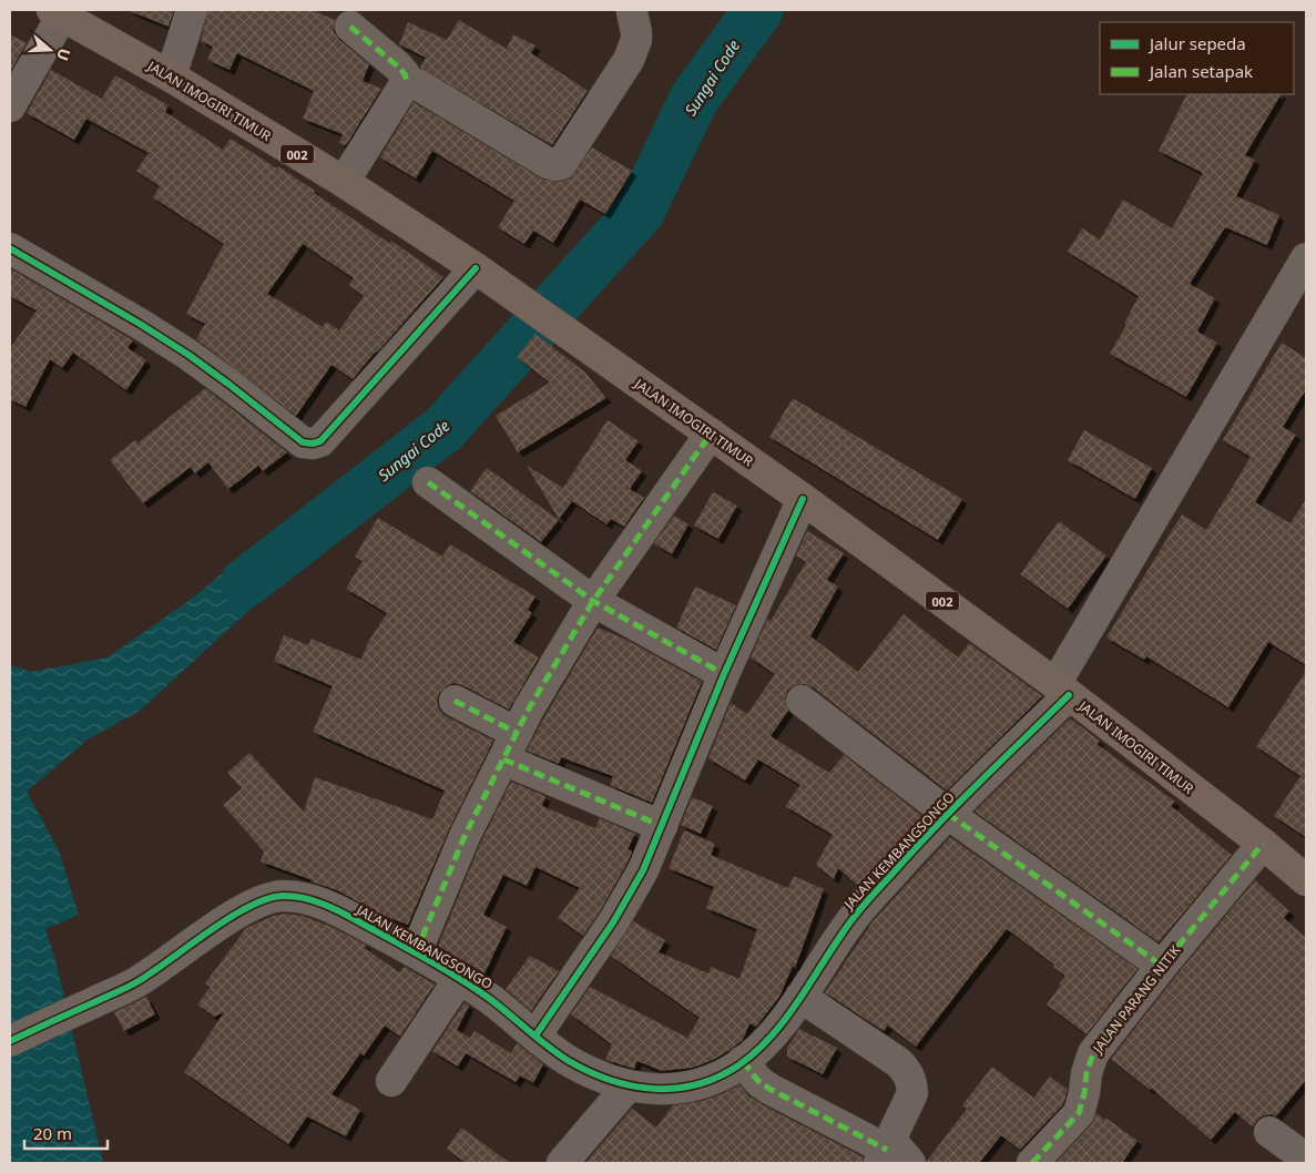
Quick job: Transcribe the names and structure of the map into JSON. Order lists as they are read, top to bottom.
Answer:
{
  "streets": {
    "main road": ["JALAN IMOGIRI TIMUR", "002"],
    "street": ["JALAN KEMBANGSONGO", "JALAN PARANG NITIK"]
  },
  "crossings": [
    ["JALAN IMOGIRI TIMUR", "JALAN KEMBANGSONGO"],
    ["JALAN IMOGIRI TIMUR", "JALAN PARANG NITIK"]
  ],
  "water": ["Sungai Code"],
  "legend": ["Jalur sepeda", "Jalan setapak"],
  "scale_bar": "20 m",
  "north": "right"
}
